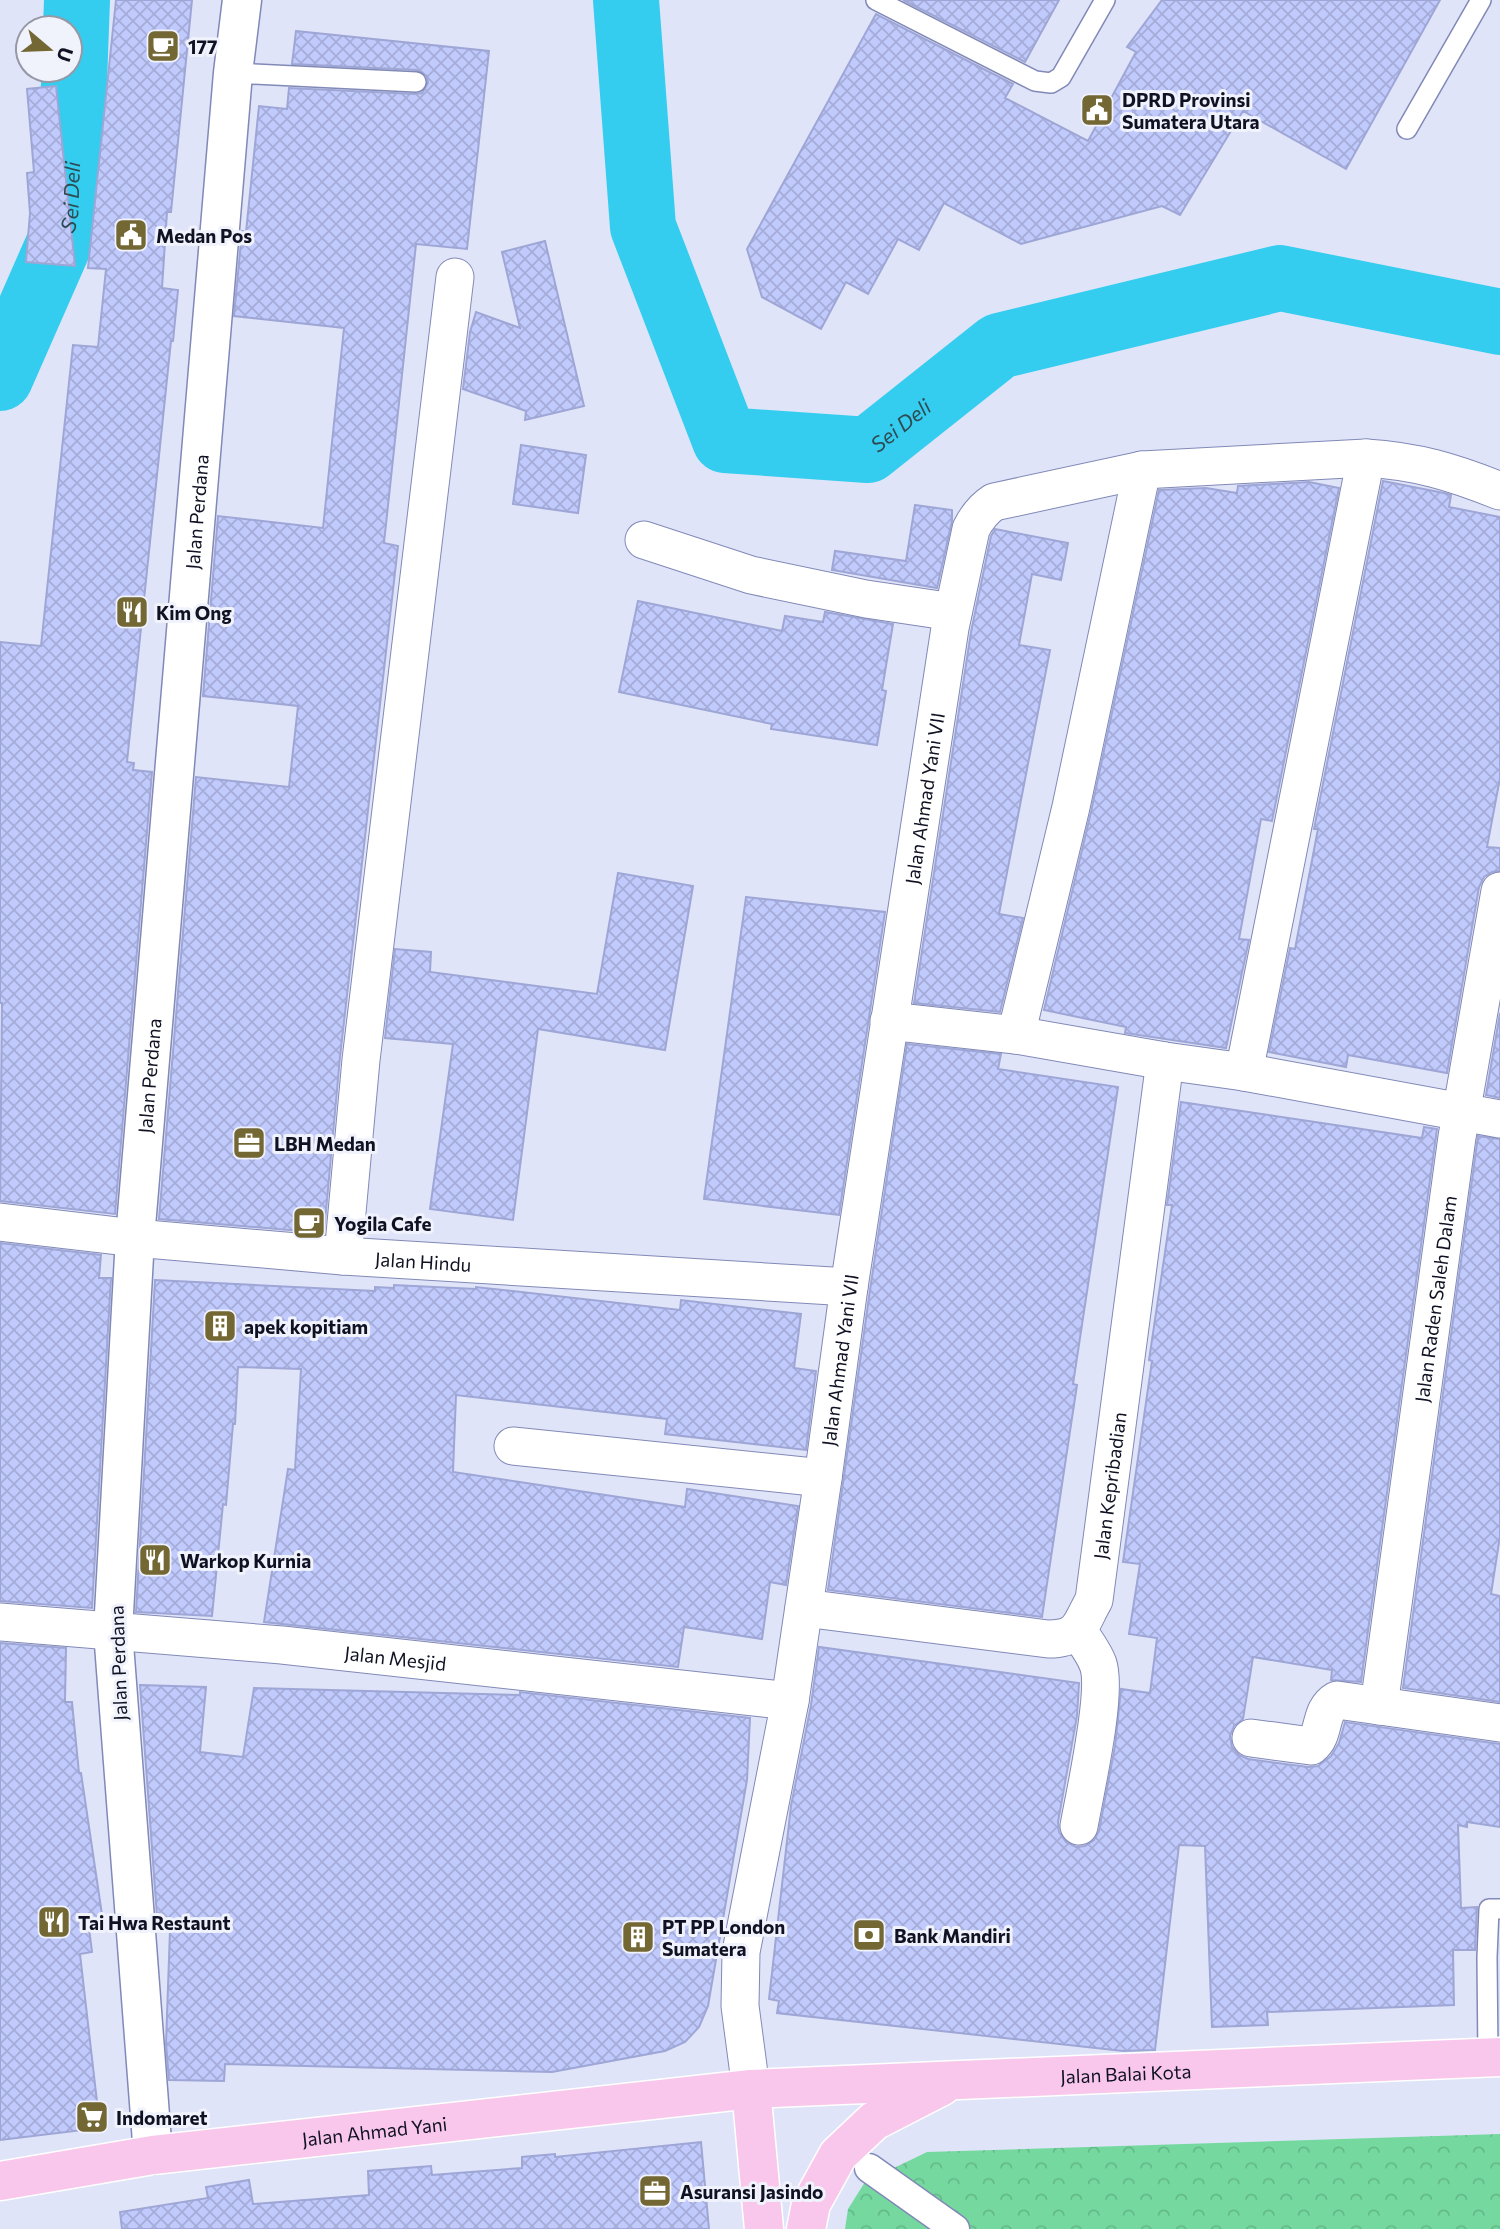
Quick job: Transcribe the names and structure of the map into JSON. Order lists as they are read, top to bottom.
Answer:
{
  "streets": {
    "main road": ["Jalan Perdana", "Jalan Balai Kota", "Jalan Ahmad Yani"],
    "street": [
      "Jalan Ahmad Yani VII",
      "Jalan Hindu",
      "Jalan Raden Saleh Dalam",
      "Jalan Kepribadian",
      "Jalan Mesjid"
    ]
  },
  "crossings": [
    ["Jalan Perdana", "Jalan Hindu"],
    ["Jalan Perdana", "Jalan Mesjid"],
    ["Jalan Perdana", "Jalan Ahmad Yani"],
    ["Jalan Ahmad Yani VII", "Jalan Hindu"],
    ["Jalan Ahmad Yani VII", "Jalan Mesjid"],
    ["Jalan Ahmad Yani VII", "Jalan Balai Kota"],
    ["Jalan Ahmad Yani VII", "Jalan Ahmad Yani"],
    ["Jalan Balai Kota", "Jalan Ahmad Yani"]
  ],
  "water": ["Sei Deli"],
  "places": {
    "cafe": ["177", "Yogila Cafe"],
    "public building": ["DPRD Provinsi Sumatera Utara", "Medan Pos"],
    "restaurant": ["Kim Ong", "Warkop Kurnia", "Tai Hwa Restaunt"],
    "office": ["LBH Medan", "Asuransi Jasindo"],
    "building": ["apek kopitiam", "PT PP London Sumatera"],
    "bank": ["Bank Mandiri"],
    "supermarket": ["Indomaret"]
  },
  "north": "right"
}
